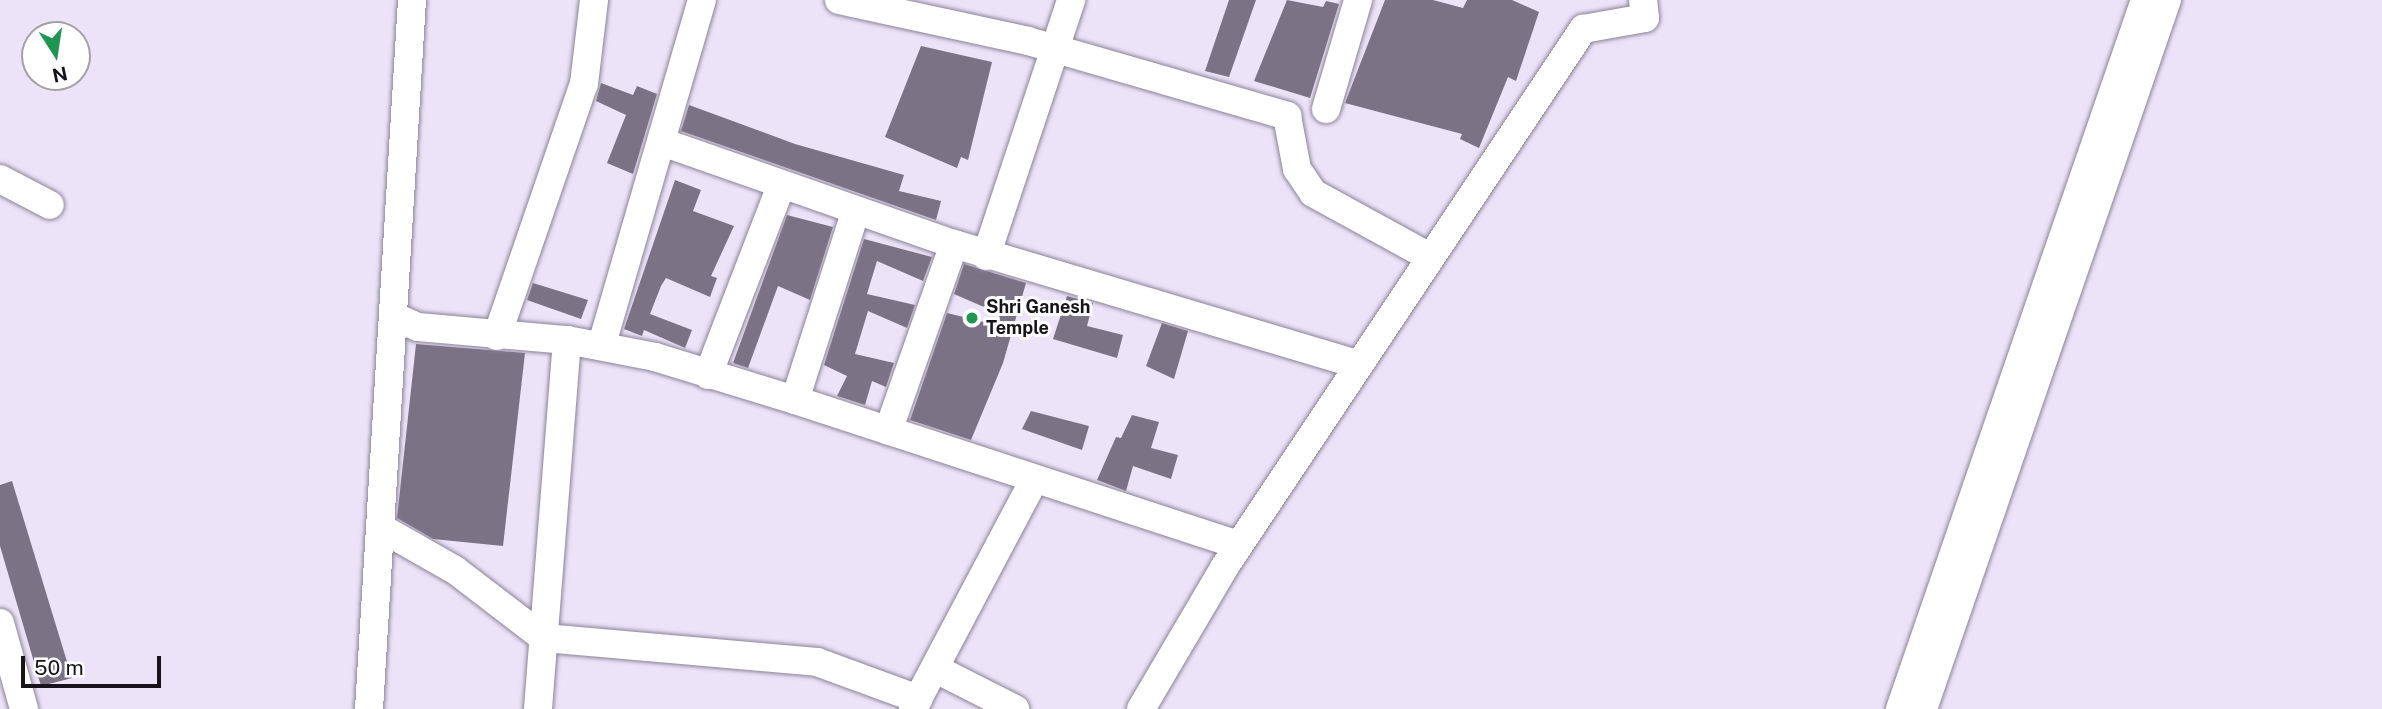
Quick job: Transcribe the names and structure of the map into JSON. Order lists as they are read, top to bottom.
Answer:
{
  "places": ["Shri Ganesh Temple"],
  "scale_bar": "50 m",
  "north": "bottom"
}
